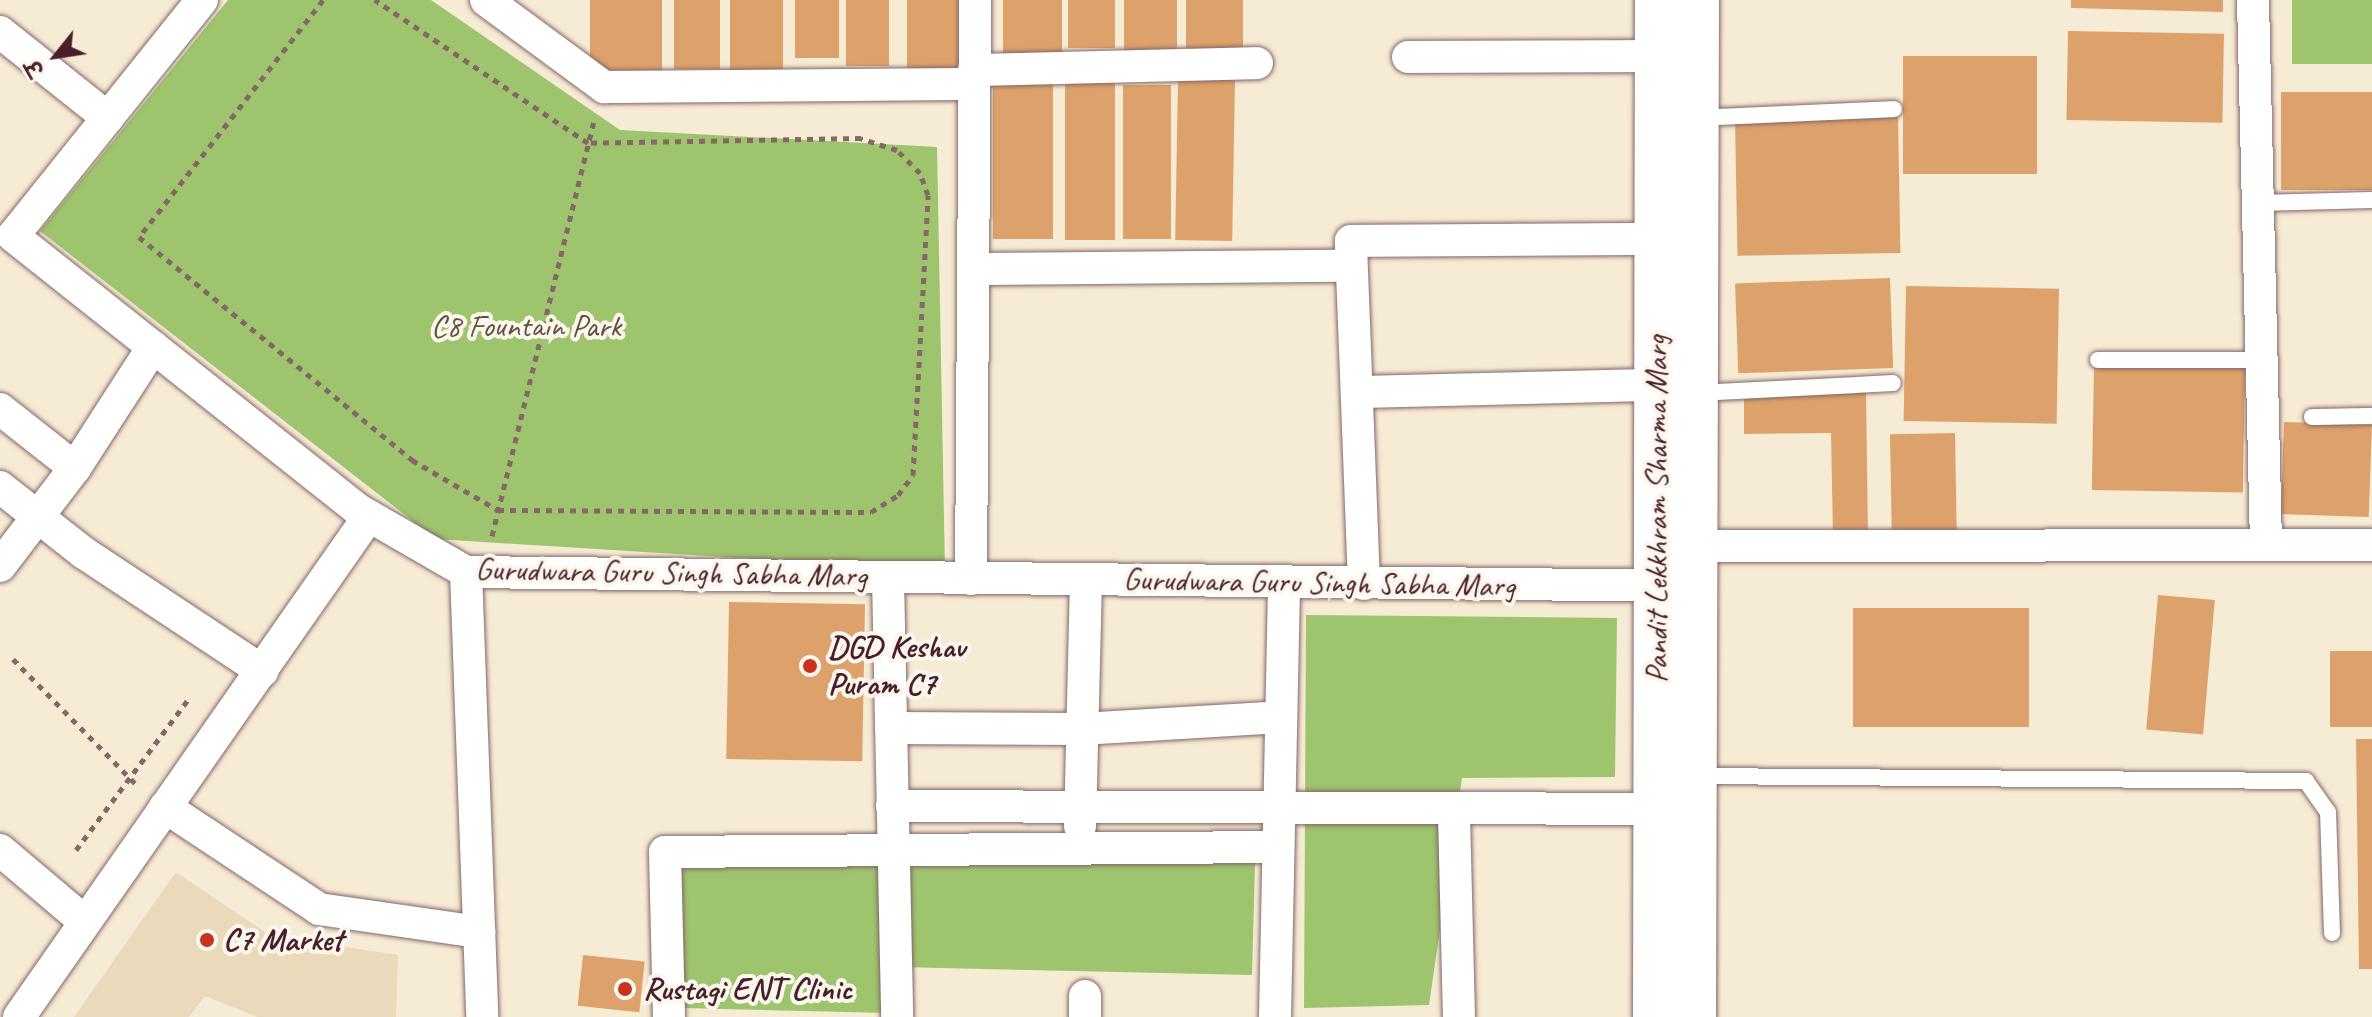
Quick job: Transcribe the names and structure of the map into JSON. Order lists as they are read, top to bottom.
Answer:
{
  "streets": {
    "main road": ["Pandit Lekkhram Sharma Marg"],
    "street": ["Gurudwara Guru Singh Sabha Marg"]
  },
  "crossings": [
    ["Pandit Lekkhram Sharma Marg", "Gurudwara Guru Singh Sabha Marg"]
  ],
  "parks": ["C8 Fountain Park"],
  "places": ["DGD Keshav Puram C7", "C7 Market", "Rustagi ENT Clinic"],
  "north": "bottom left"
}
